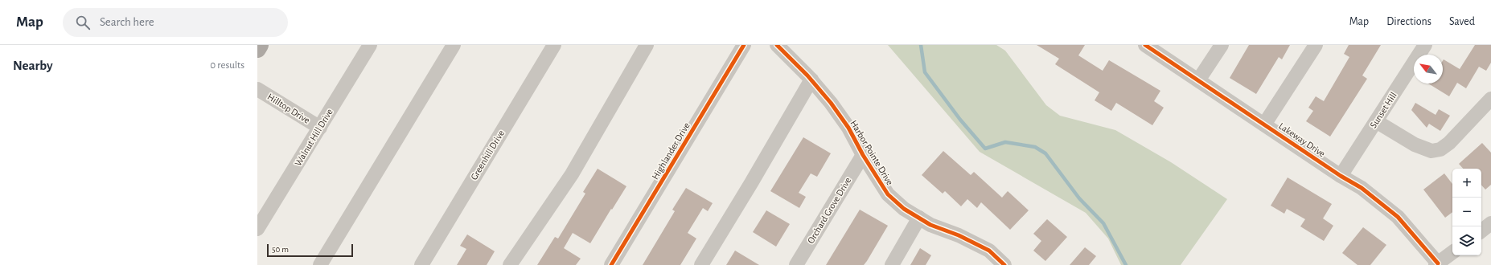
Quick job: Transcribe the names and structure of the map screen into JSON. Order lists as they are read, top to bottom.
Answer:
{
  "streets": {
    "street": [
      "Hilltop Drive",
      "Sunset Hill",
      "Walnut Hill Drive",
      "Lakeway Drive",
      "Highlander Drive",
      "Harbor Pointe Drive",
      "Greenhill Drive",
      "Orchard Grove Drive"
    ]
  },
  "crossings": [
    ["Hilltop Drive", "Walnut Hill Drive"],
    ["Sunset Hill", "Lakeway Drive"],
    ["Harbor Pointe Drive", "Orchard Grove Drive"]
  ],
  "scale_bar": "50 m",
  "north": "top left",
  "page": {
    "header": "Map",
    "search": "Search here",
    "nav": ["Map", "Directions", "Saved"],
    "heading": ["Nearby", "0 results"],
    "map_buttons": ["+", "−"],
    "scale": "50 m"
  }
}
